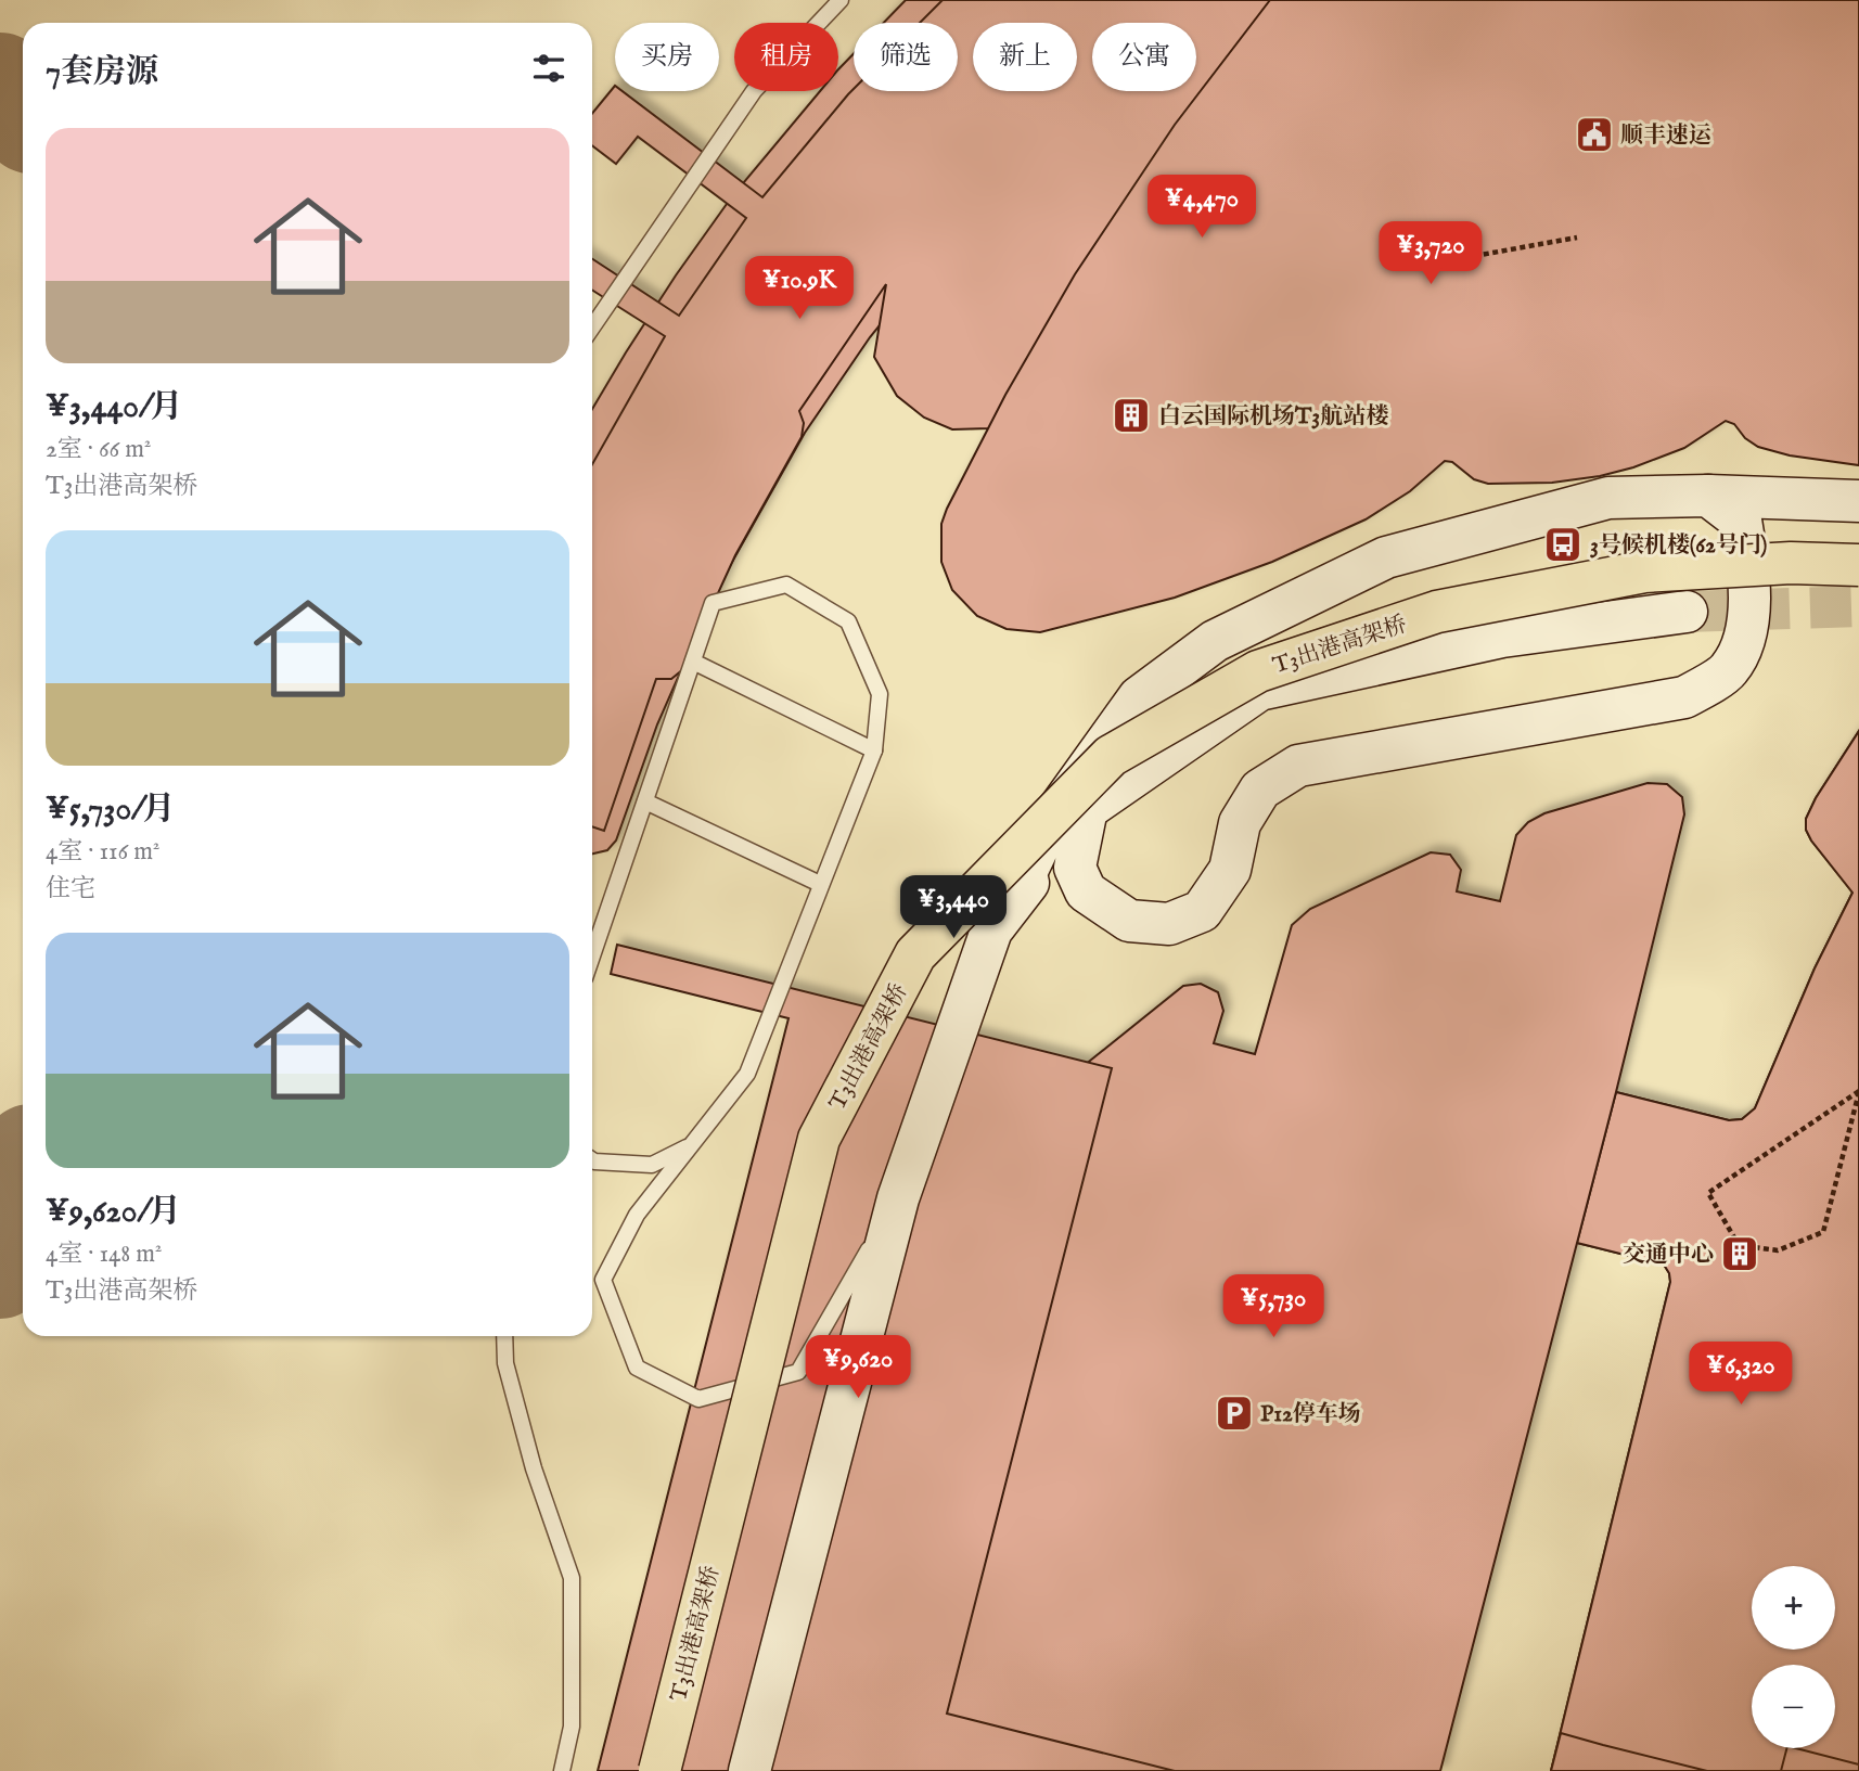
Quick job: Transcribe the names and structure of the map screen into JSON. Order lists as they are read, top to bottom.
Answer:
{
  "streets": {
    "main road": ["T3出港高架桥"]
  },
  "places": {
    "public building": ["顺丰速运"],
    "building": ["白云国际机场T3航站楼", "交通中心"],
    "bus stop": ["3号候机楼(62号门)"],
    "parking": ["P12停车场"]
  },
  "page": {
    "chip": [
      "买房",
      "租房",
      "筛选",
      "新上",
      "公寓"
    ],
    "heading": "7套房源",
    "list": [
      {
        "name": "¥3,440/月",
        "note": "2室 · 66 m² · T3出港高架桥"
      },
      {
        "name": "¥5,730/月",
        "note": "4室 · 116 m² · 住宅"
      },
      {
        "name": "¥9,620/月",
        "note": "4室 · 148 m² · T3出港高架桥"
      }
    ],
    "price": [
      "¥4,470",
      "¥3,720",
      "¥10.9K",
      "¥3,440",
      "¥5,730",
      "¥9,620",
      "¥6,320"
    ],
    "map_buttons": ["+", "−"]
  }
}
